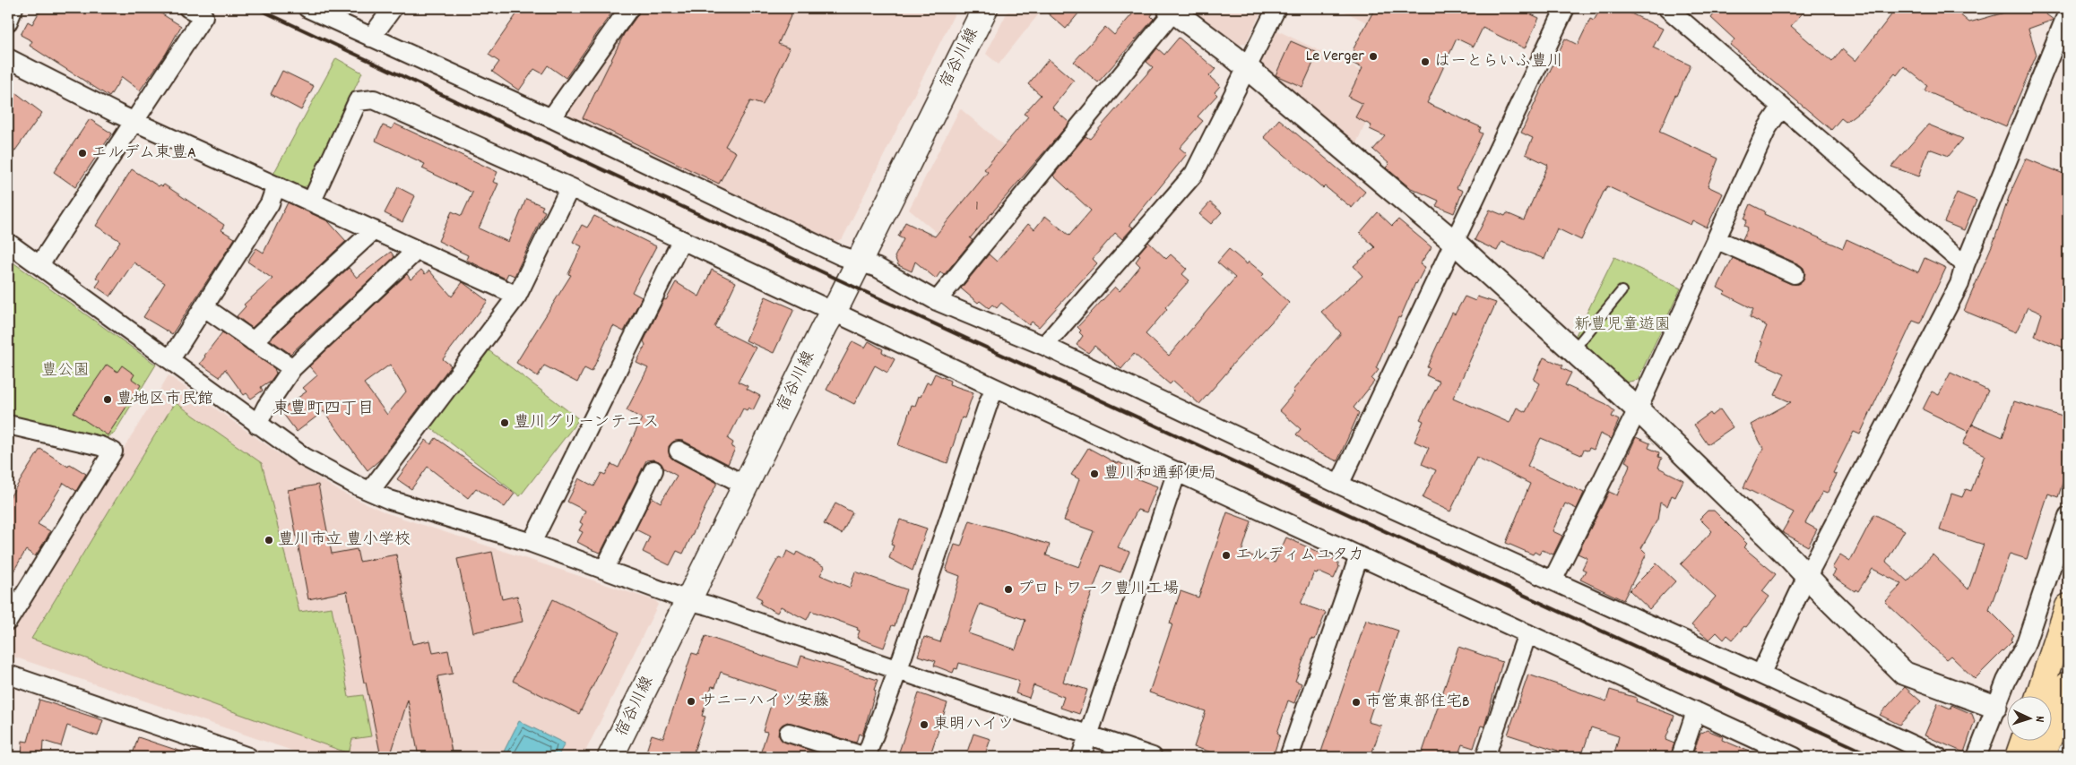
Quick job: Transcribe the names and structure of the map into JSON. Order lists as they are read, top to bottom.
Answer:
{
  "streets": {
    "main road": ["宿谷川線"]
  },
  "districts": ["東豊町四丁目"],
  "parks": ["新豊児童遊園", "豊公園"],
  "places": [
    "Le Verger",
    "はーとらいふ豊川",
    "エルデム東豊A",
    "豊地区市民館",
    "豊川グリーンテニス",
    "豊川和通郵便局",
    "豊川市立 豊小学校",
    "エルディムユタカ",
    "プロトワーク豊川工場",
    "サニーハイツ安藤",
    "市営東部住宅B",
    "東明ハイツ"
  ],
  "house_numbers": ["1"],
  "north": "right"
}
